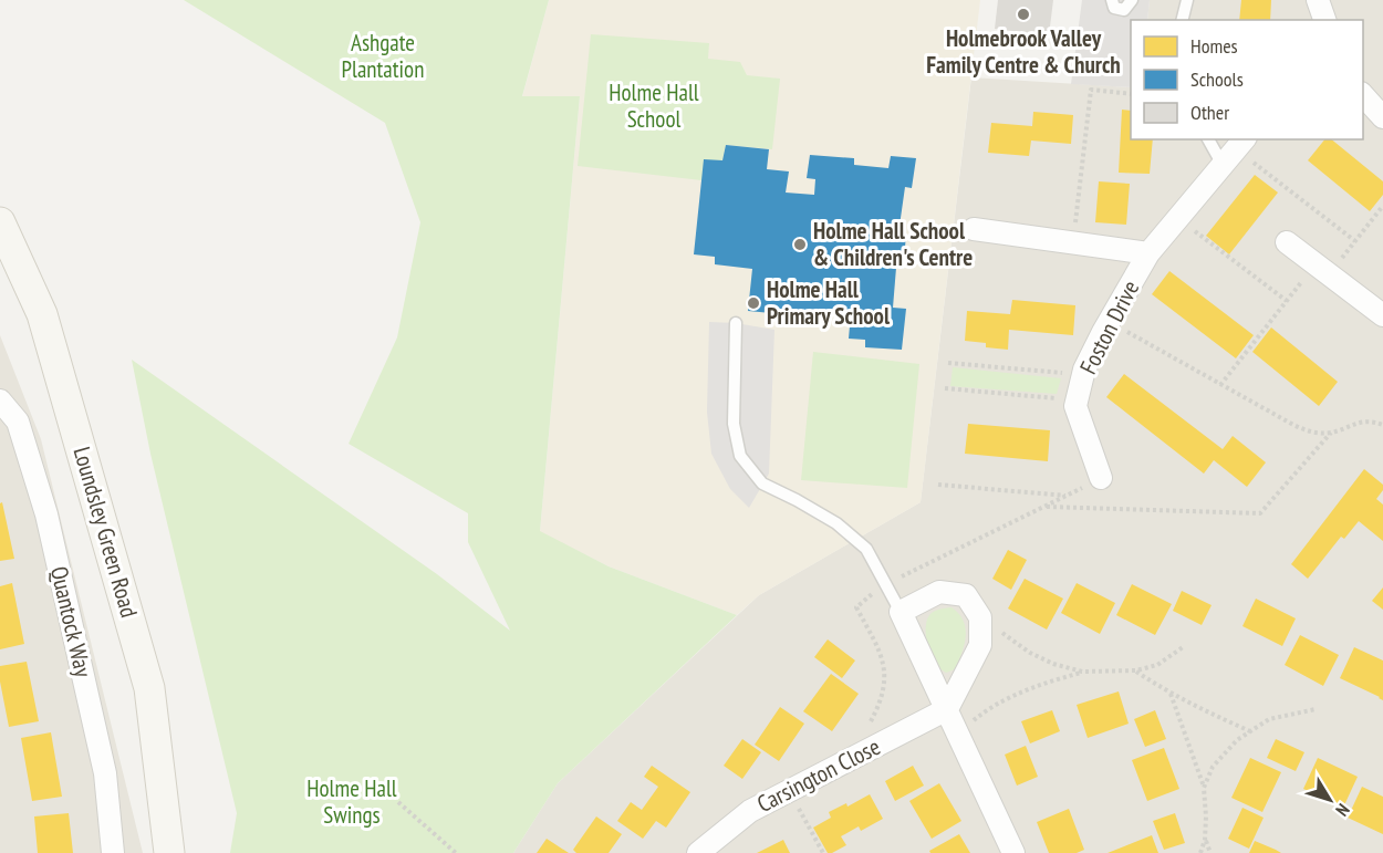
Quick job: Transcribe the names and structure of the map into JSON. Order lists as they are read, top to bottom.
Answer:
{
  "streets": {
    "main road": ["Loundsley Green Road"],
    "street": ["Foston Drive", "Quantock Way", "Carsington Close"]
  },
  "parks": ["Ashgate Plantation", "Holme Hall School", "Holme Hall Swings"],
  "places": ["Holmebrook Valley Family Centre & Church", "Holme Hall School & Children's Centre", "Holme Hall Primary School"],
  "legend": ["Homes", "Schools", "Other"],
  "north": "bottom right"
}
